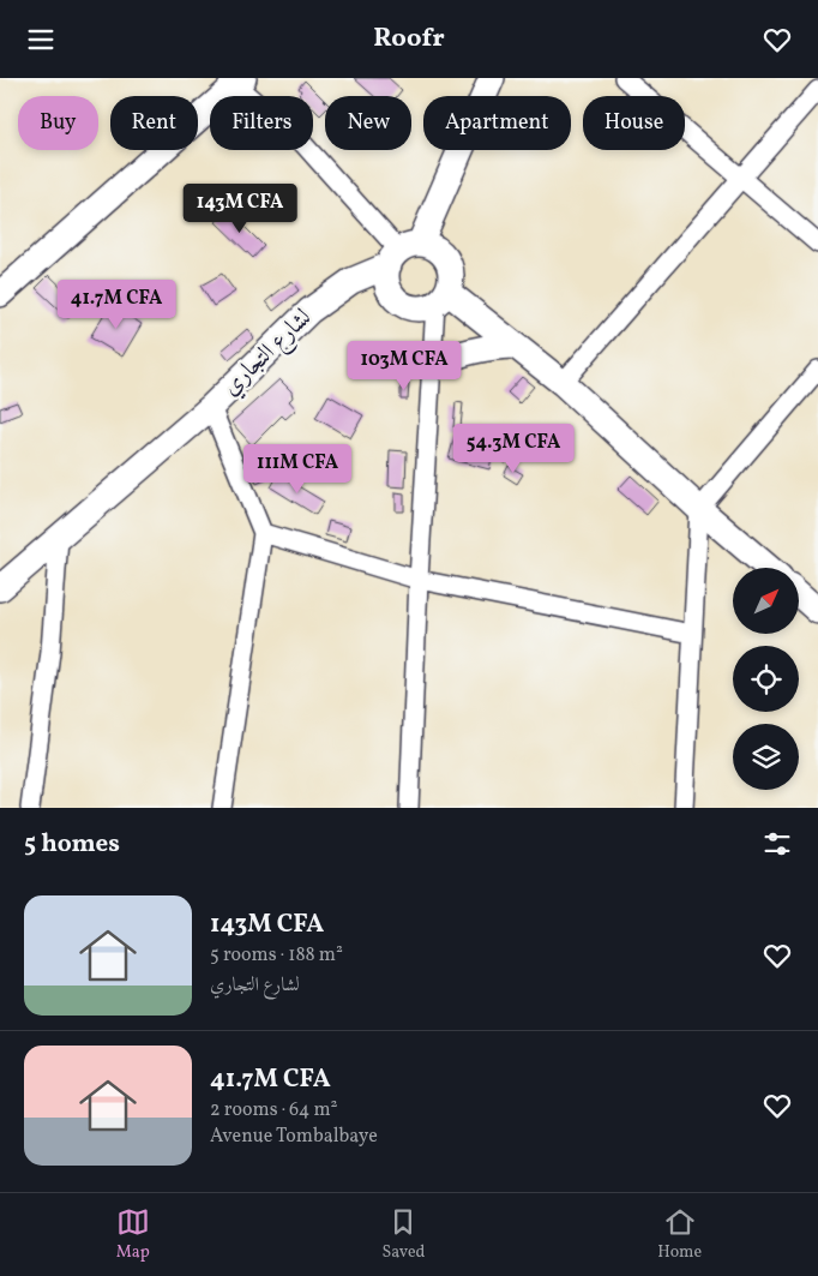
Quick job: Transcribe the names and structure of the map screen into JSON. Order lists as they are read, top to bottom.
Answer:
{
  "streets": {
    "street": ["لشارع التجاري"]
  },
  "north": "top right",
  "page": {
    "header": "Roofr",
    "chip": [
      "Buy",
      "Rent",
      "Filters",
      "New",
      "Apartment",
      "House"
    ],
    "price": [
      "143M CFA",
      "41.7M CFA",
      "103M CFA",
      "54.3M CFA",
      "111M CFA"
    ],
    "heading": "5 homes",
    "list": [
      {
        "name": "143M CFA",
        "note": "5 rooms · 188 m² · لشارع التجاري"
      },
      {
        "name": "41.7M CFA",
        "note": "2 rooms · 64 m² · Avenue Tombalbaye"
      }
    ],
    "tabs": ["Map", "Saved", "Home"]
  }
}
